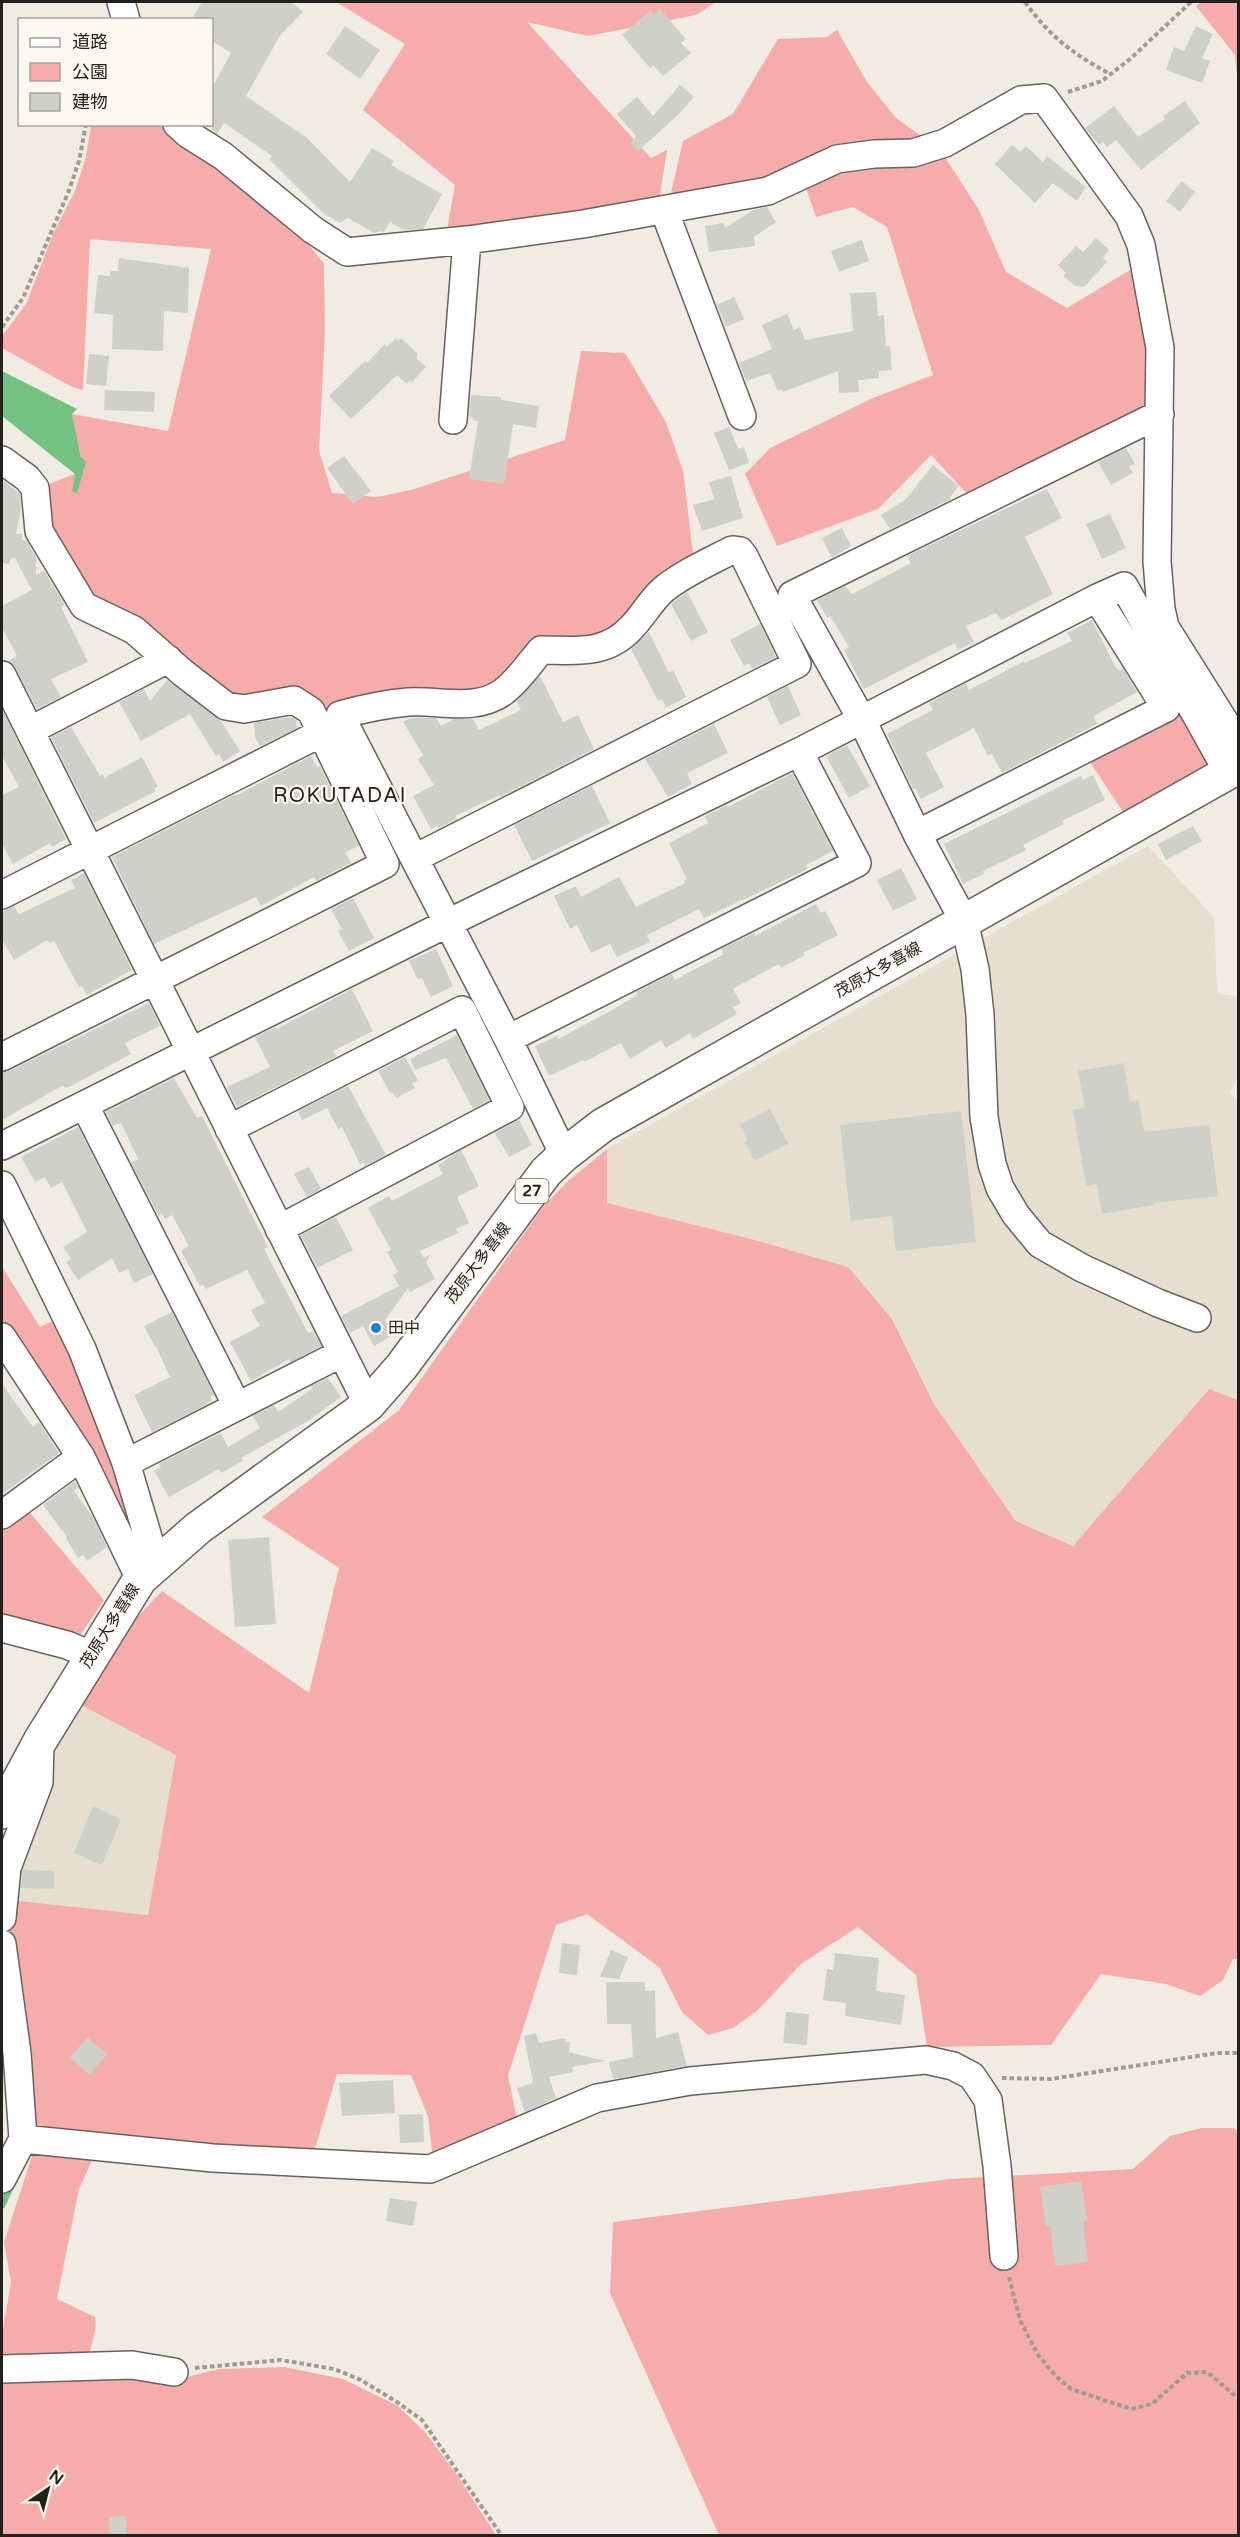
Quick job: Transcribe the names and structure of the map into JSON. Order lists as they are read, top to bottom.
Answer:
{
  "streets": {
    "main road": ["茂原大多喜線", "27"]
  },
  "districts": ["ROKUTADAI"],
  "places": ["田中"],
  "legend": ["道路", "公園", "建物"],
  "north": "top right"
}
